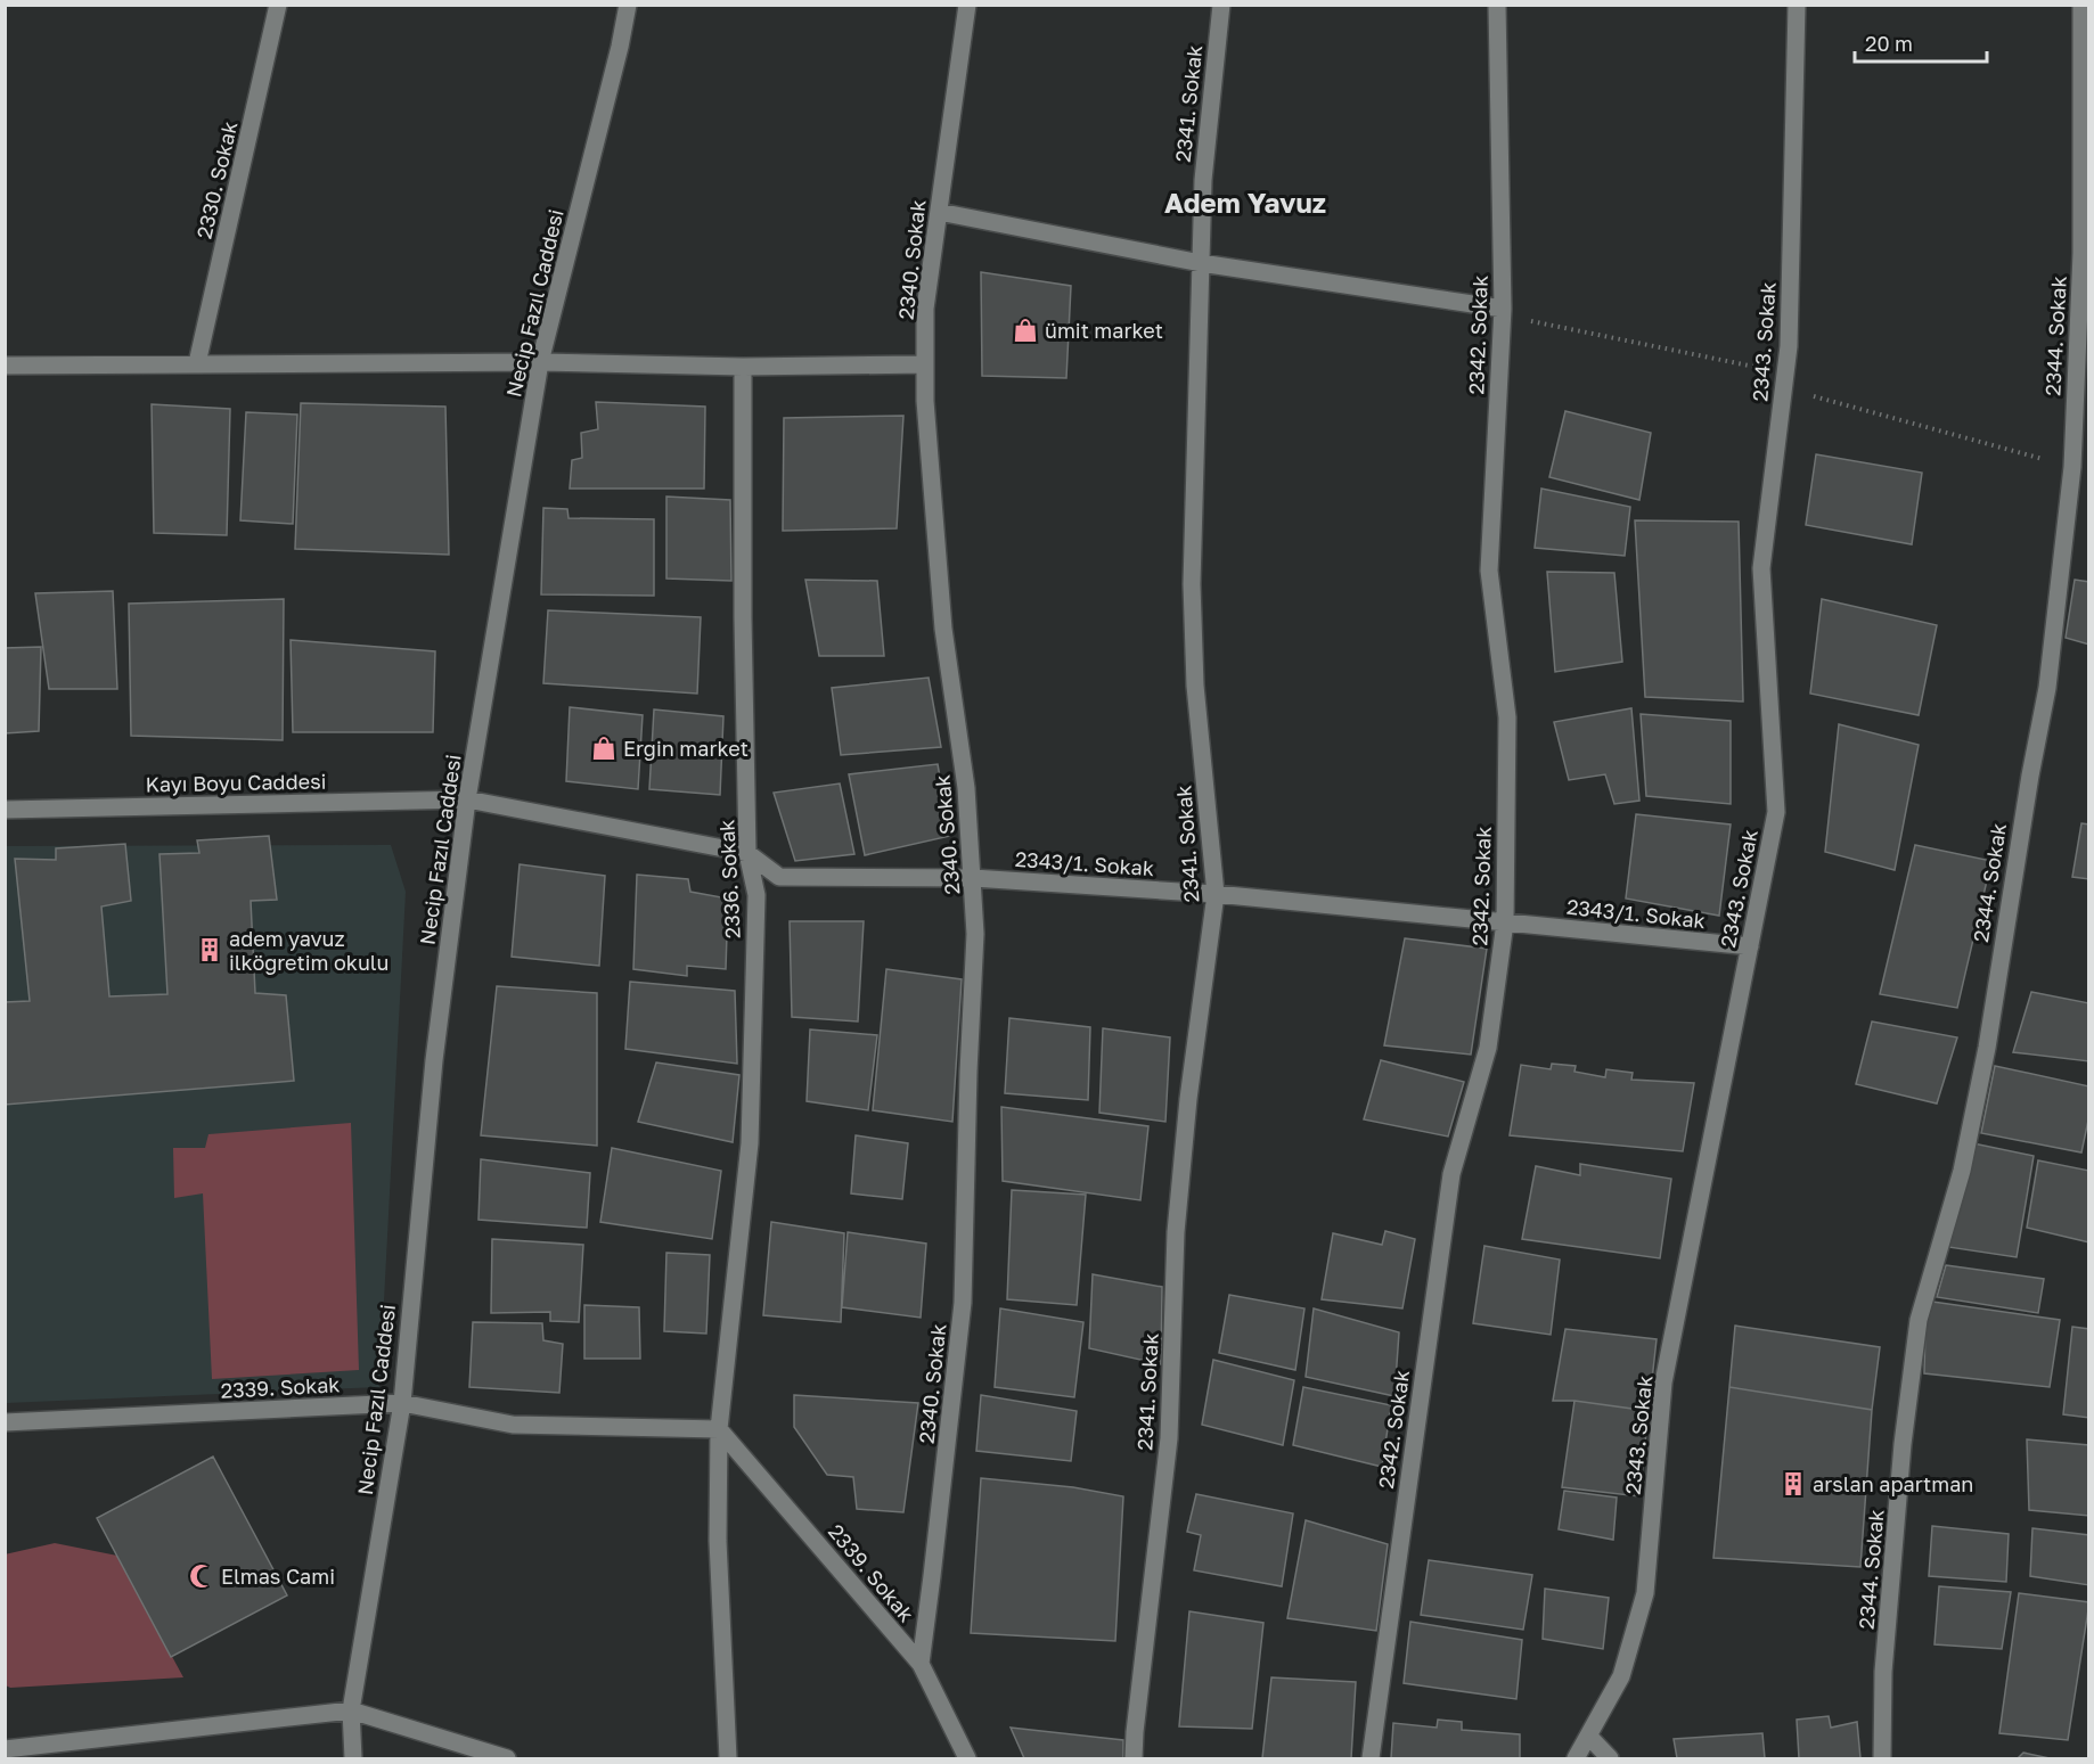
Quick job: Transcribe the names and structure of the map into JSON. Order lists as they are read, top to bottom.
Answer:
{
  "streets": {
    "street": [
      "2341. Sokak",
      "2330. Sokak",
      "2340. Sokak",
      "Necip Fazıl Caddesi",
      "2342. Sokak",
      "2344. Sokak",
      "2343. Sokak",
      "Kayı Boyu Caddesi",
      "2343/1. Sokak",
      "2336. Sokak",
      "2339. Sokak"
    ]
  },
  "crossings": [
    ["2341. Sokak", "2343/1. Sokak"],
    ["2340. Sokak", "2343/1. Sokak"],
    ["2340. Sokak", "2339. Sokak"],
    ["Necip Fazıl Caddesi", "Kayı Boyu Caddesi"],
    ["Necip Fazıl Caddesi", "2343/1. Sokak"],
    ["Necip Fazıl Caddesi", "2339. Sokak"],
    ["2342. Sokak", "2343/1. Sokak"],
    ["2343. Sokak", "2343/1. Sokak"],
    ["Kayı Boyu Caddesi", "2343/1. Sokak"],
    ["2343/1. Sokak", "2336. Sokak"],
    ["2336. Sokak", "2339. Sokak"]
  ],
  "districts": ["Adem Yavuz"],
  "places": {
    "shop": ["ümit market", "Ergin market"],
    "building": ["adem yavuz ilköğretim okulu", "arslan apartman"],
    "mosque": ["Elmas Cami"]
  },
  "scale_bar": "20 m"
}
